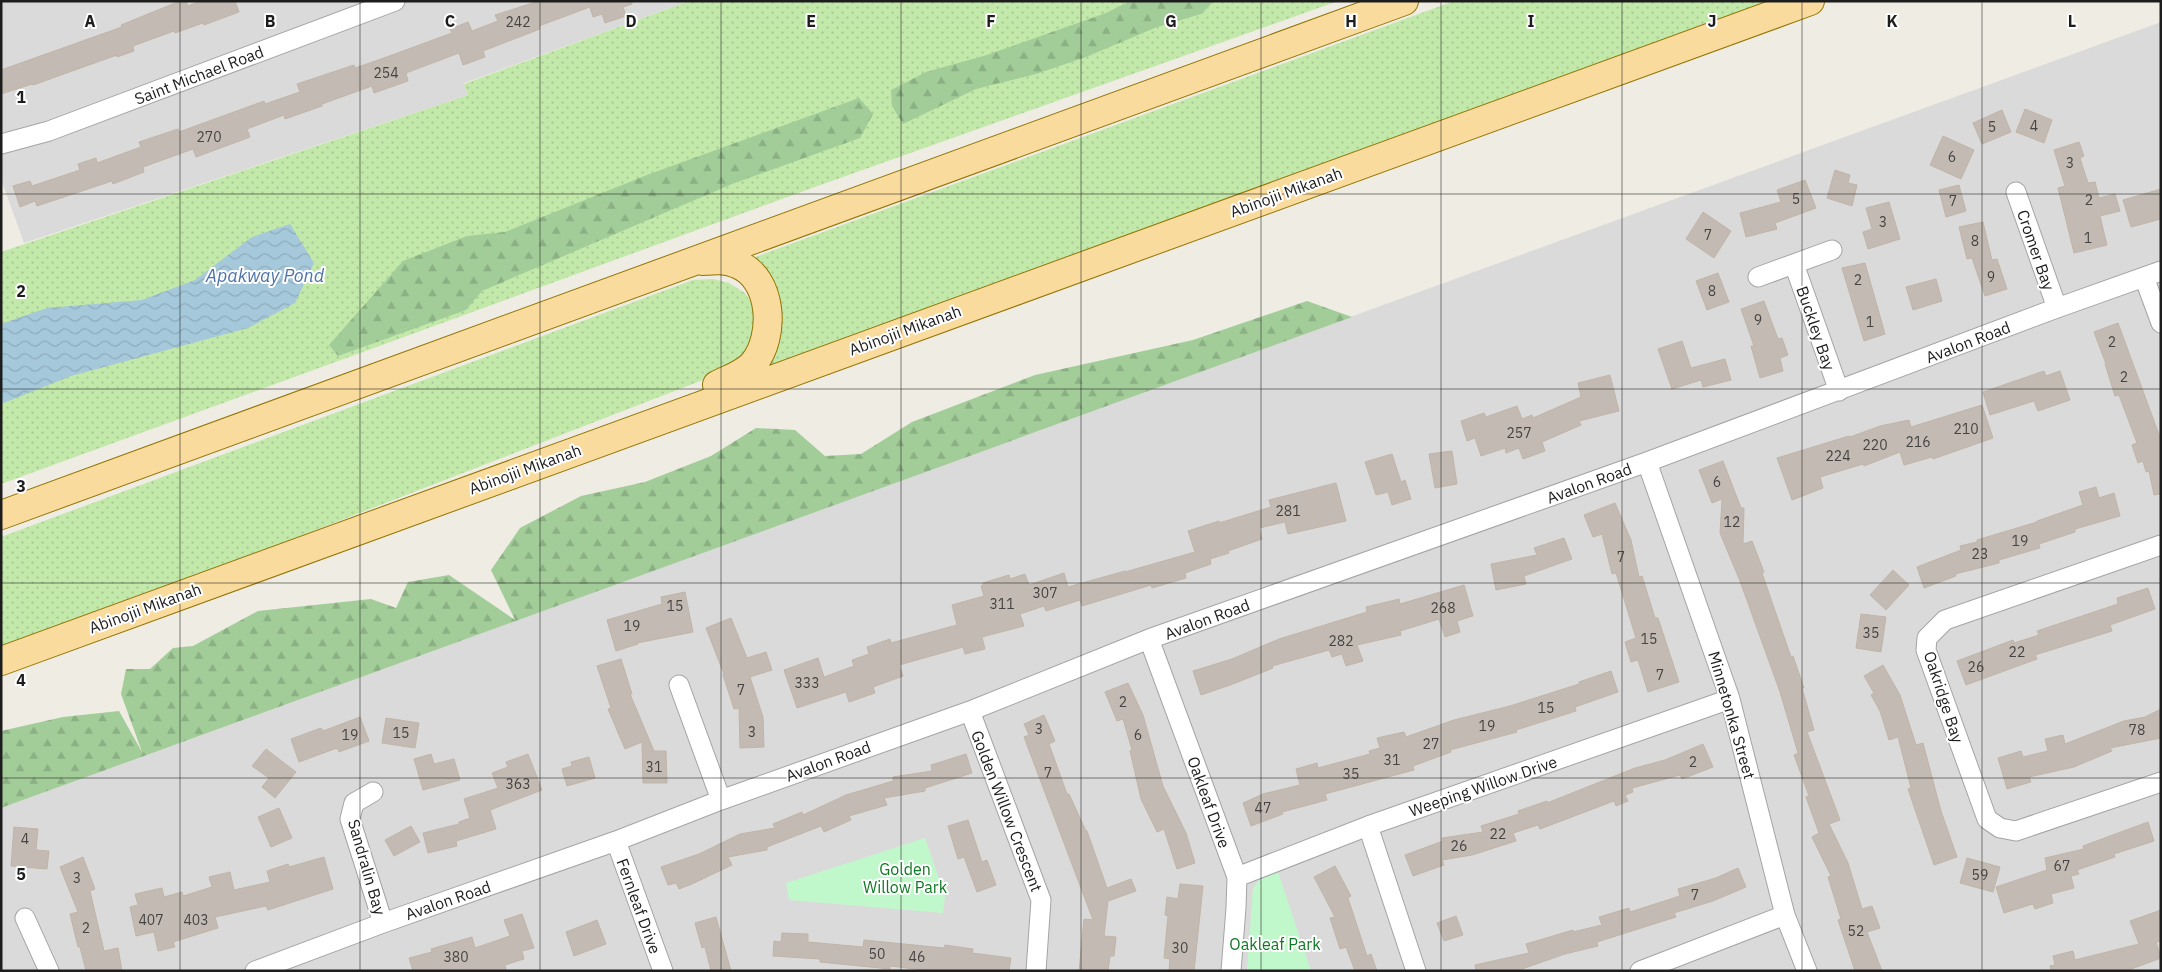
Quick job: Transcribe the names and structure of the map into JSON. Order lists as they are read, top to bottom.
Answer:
{
  "streets": {
    "main road": ["Abinojii Mikanah"],
    "street": [
      "Saint Michael Road",
      "Cromer Bay",
      "Buckley Bay",
      "Avalon Road",
      "Oakridge Bay",
      "Minnetonka Street",
      "Weeping Willow Drive",
      "Oakleaf Drive",
      "Golden Willow Crescent",
      "Sandralin Bay",
      "Fernleaf Drive"
    ]
  },
  "crossings": [
    ["Cromer Bay", "Avalon Road"],
    ["Buckley Bay", "Avalon Road"],
    ["Avalon Road", "Minnetonka Street"],
    ["Avalon Road", "Oakleaf Drive"],
    ["Avalon Road", "Golden Willow Crescent"],
    ["Avalon Road", "Sandralin Bay"],
    ["Avalon Road", "Fernleaf Drive"],
    ["Minnetonka Street", "Weeping Willow Drive"],
    ["Weeping Willow Drive", "Oakleaf Drive"]
  ],
  "water": ["Apakway Pond"],
  "parks": ["Golden Willow Park", "Oakleaf Park"],
  "house_numbers": [
    "242",
    "254",
    "4",
    "5",
    "270",
    "6",
    "3",
    "5",
    "2",
    "7",
    "3",
    "7",
    "1",
    "8",
    "9",
    "2",
    "8",
    "9",
    "1",
    "2",
    "2",
    "210",
    "257",
    "216",
    "220",
    "224",
    "6",
    "281",
    "12",
    "19",
    "23",
    "7",
    "307",
    "311",
    "15",
    "268",
    "19",
    "35",
    "15",
    "282",
    "22",
    "26",
    "7",
    "333",
    "7",
    "2",
    "15",
    "19",
    "3",
    "78",
    "3",
    "15",
    "19",
    "6",
    "27",
    "31",
    "2",
    "31",
    "7",
    "35",
    "363",
    "47",
    "22",
    "4",
    "26",
    "67",
    "59",
    "3",
    "7",
    "407",
    "403",
    "2",
    "52",
    "30",
    "50",
    "380",
    "46"
  ],
  "grid": {
    "columns": [
      "A",
      "B",
      "C",
      "D",
      "E",
      "F",
      "G",
      "H",
      "I",
      "J",
      "K",
      "L"
    ],
    "rows": [
      "1",
      "2",
      "3",
      "4",
      "5"
    ]
  }
}
